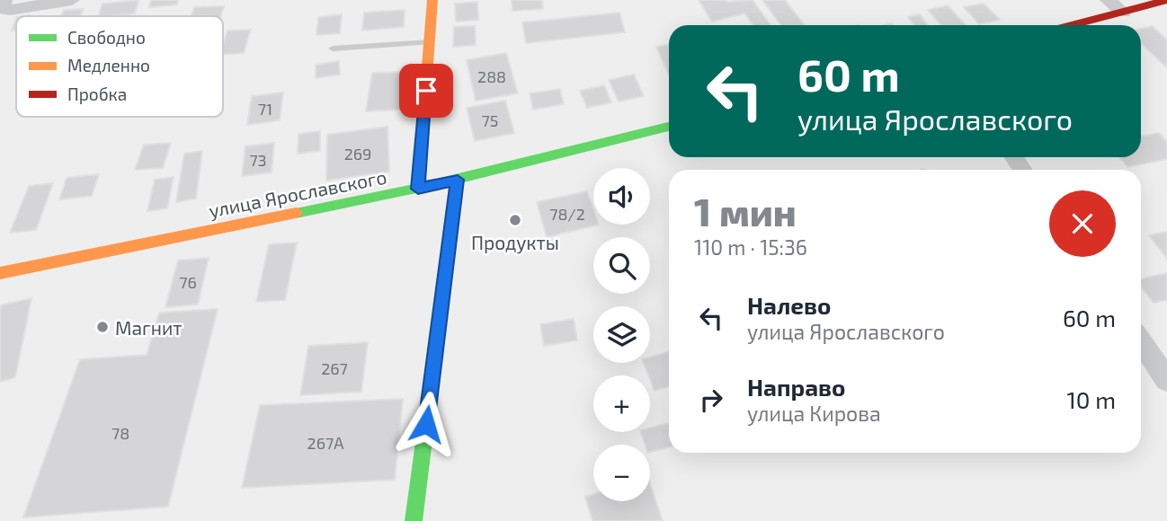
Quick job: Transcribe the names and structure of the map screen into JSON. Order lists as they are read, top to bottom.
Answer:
{
  "streets": {
    "street": ["улица Ярославского"]
  },
  "places": ["Продукты", "Магнит"],
  "house_numbers": [
    "288",
    "71",
    "75",
    "269",
    "73",
    "78/2",
    "76",
    "267",
    "78",
    "267А"
  ],
  "legend": ["Свободно", "Медленно", "Пробка"],
  "page": {
    "turn": ["60 m", "улица Ярославского"],
    "map_buttons": ["+", "−"],
    "heading": ["1 мин", "110 m · 15:36"],
    "list": [
      {
        "name": "Налево",
        "note": "улица Ярославского",
        "value": "60 m"
      },
      {
        "name": "Направо",
        "note": "улица Кирова",
        "value": "10 m"
      }
    ]
  }
}
